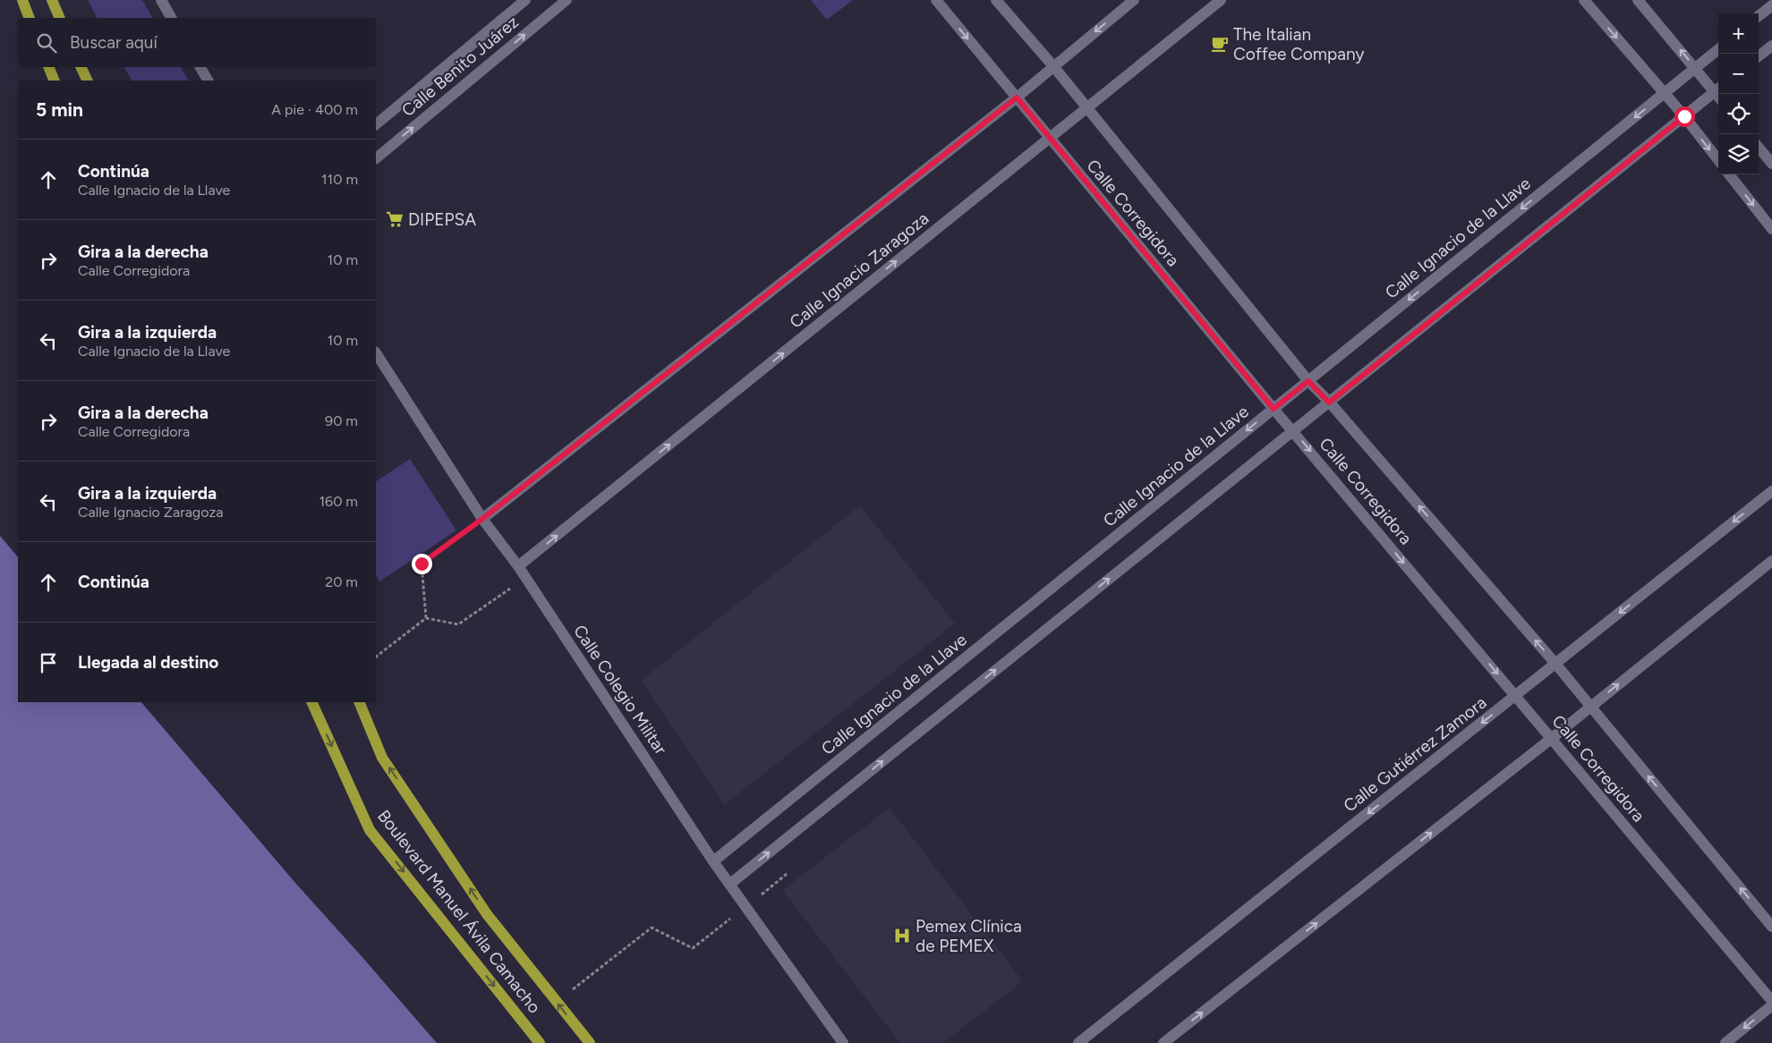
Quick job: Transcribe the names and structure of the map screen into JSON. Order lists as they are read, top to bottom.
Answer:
{
  "streets": {
    "main road": ["Boulevard Manuel Ávila Camacho"],
    "street": [
      "Calle Benito Juárez",
      "Calle Corregidora",
      "Calle Ignacio de la Llave",
      "Calle Ignacio Zaragoza",
      "Calle Colegio Militar",
      "Calle Gutiérrez Zamora"
    ]
  },
  "crossings": [
    ["Calle Corregidora", "Calle Ignacio de la Llave"],
    ["Calle Corregidora", "Calle Ignacio Zaragoza"],
    ["Calle Corregidora", "Calle Gutiérrez Zamora"],
    ["Calle Ignacio de la Llave", "Calle Colegio Militar"],
    ["Calle Ignacio Zaragoza", "Calle Colegio Militar"]
  ],
  "places": {
    "cafe": ["The Italian Coffee Company"],
    "supermarket": ["DIPEPSA"],
    "hospital": ["Pemex Clínica de PEMEX"]
  },
  "page": {
    "map_buttons": ["+", "−"],
    "search": "Buscar aquí",
    "heading": ["5 min", "A pie · 400 m"],
    "list": [
      ["Continúa", "Calle Ignacio de la Llave", "110 m"],
      ["Gira a la derecha", "Calle Corregidora", "10 m"],
      ["Gira a la izquierda", "Calle Ignacio de la Llave", "10 m"],
      ["Gira a la derecha", "Calle Corregidora", "90 m"],
      ["Gira a la izquierda", "Calle Ignacio Zaragoza", "160 m"],
      ["Continúa", "20 m"],
      "Llegada al destino"
    ]
  }
}
